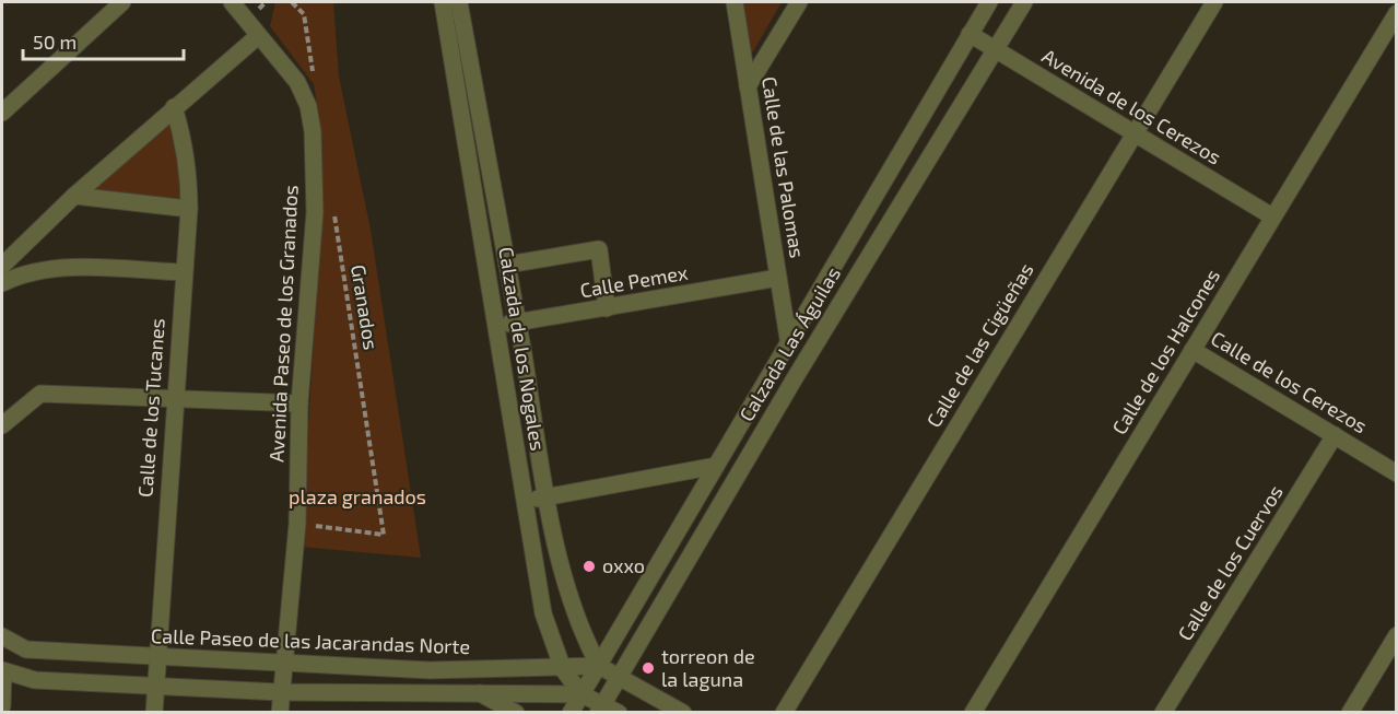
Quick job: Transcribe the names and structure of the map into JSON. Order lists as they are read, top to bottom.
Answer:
{
  "streets": {
    "street": [
      "Avenida de los Cerezos",
      "Calle de las Palomas",
      "Calle Pemex",
      "Avenida Paseo de los Granados",
      "Calzada Las Águilas",
      "Calle de las Cigüeñas",
      "Calzada de los Nogales",
      "Calle de los Halcones",
      "Calle de los Cerezos",
      "Calle de los Tucanes",
      "Calle de los Cuervos",
      "Calle Paseo de las Jacarandas Norte"
    ],
    "path": ["Granados"]
  },
  "crossings": [
    ["Avenida de los Cerezos", "Calzada Las Águilas"],
    ["Avenida de los Cerezos", "Calle de las Cigüeñas"],
    ["Avenida de los Cerezos", "Calle de los Halcones"],
    ["Calle de las Palomas", "Calle Pemex"],
    ["Calle de las Palomas", "Calzada Las Águilas"],
    ["Calle Pemex", "Calzada de los Nogales"],
    ["Granados", "Avenida Paseo de los Granados"],
    ["Avenida Paseo de los Granados", "Calle Paseo de las Jacarandas Norte"],
    ["Calzada Las Águilas", "Calzada de los Nogales"],
    ["Calzada Las Águilas", "Calle Paseo de las Jacarandas Norte"],
    ["Calzada de los Nogales", "Calle Paseo de las Jacarandas Norte"],
    ["Calle de los Halcones", "Calle de los Cerezos"],
    ["Calle de los Cerezos", "Calle de los Cuervos"],
    ["Calle de los Tucanes", "Calle Paseo de las Jacarandas Norte"]
  ],
  "parks": ["plaza granados"],
  "places": ["oxxo", "torreon de la laguna"],
  "scale_bar": "50 m"
}
